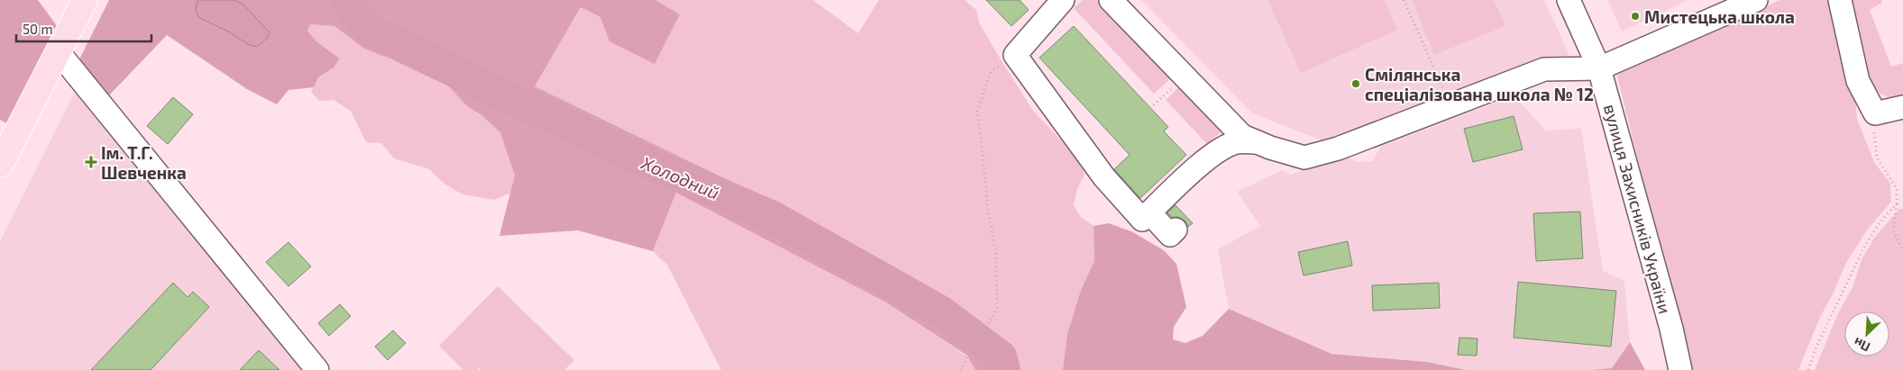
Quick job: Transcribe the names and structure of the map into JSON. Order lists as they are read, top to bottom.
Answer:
{
  "streets": {
    "street": ["вулиця Захисників України"]
  },
  "water": ["Холодний"],
  "places": {
    "other": ["Мистецька школа", "Смілянська спеціалізована школа № 12"],
    "health": ["Ім. Т.Г. Шевченка"]
  },
  "scale_bar": "50 m",
  "north": "bottom left"
}
